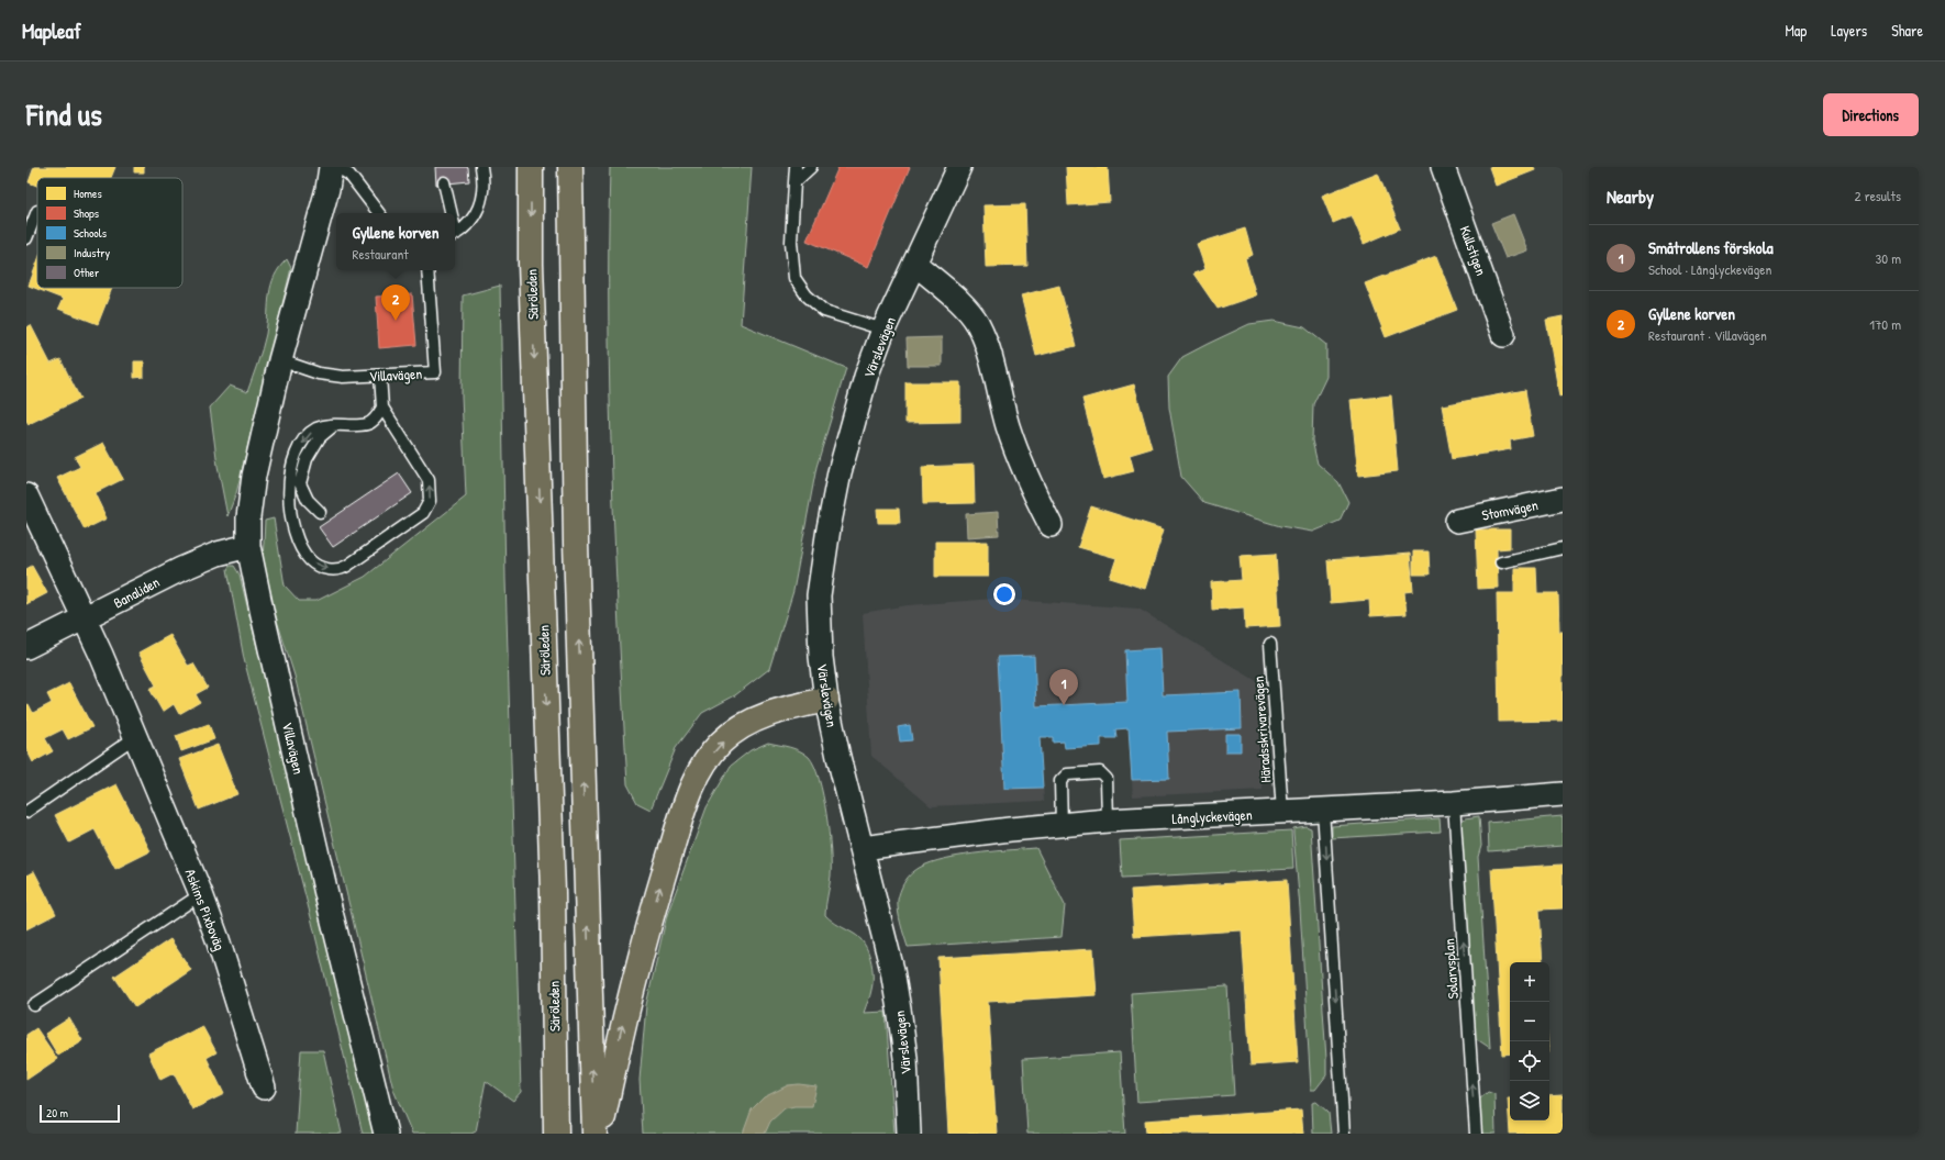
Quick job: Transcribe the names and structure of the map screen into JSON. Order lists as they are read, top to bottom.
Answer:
{
  "streets": {
    "main road": ["Säröleden"],
    "street": [
      "Kullstigen",
      "Värslevägen",
      "Villavägen",
      "Stomvägen",
      "Banaliden",
      "Långlyckevägen",
      "Askims Pixboväg"
    ],
    "lane": ["Häradsskrivarevägen", "Solarvsplan"]
  },
  "crossings": [
    ["Värslevägen", "Långlyckevägen"],
    ["Villavägen", "Banaliden"],
    ["Banaliden", "Askims Pixboväg"],
    ["Häradsskrivarevägen", "Långlyckevägen"],
    ["Långlyckevägen", "Solarvsplan"]
  ],
  "one_way": ["Solarvsplan"],
  "legend": [
    "Homes",
    "Shops",
    "Schools",
    "Industry",
    "Other"
  ],
  "scale_bar": "20 m",
  "page": {
    "header": "Mapleaf",
    "nav": ["Map", "Layers", "Share"],
    "title": "Find us",
    "buttons": "Directions",
    "heading": ["Nearby", "2 results"],
    "popup": ["Gyllene korven", "Restaurant"],
    "list": [
      {
        "mark": "1",
        "name": "Småtrollens förskola",
        "note": "School · Långlyckevägen",
        "value": "30 m"
      },
      {
        "mark": "2",
        "name": "Gyllene korven",
        "note": "Restaurant · Villavägen",
        "value": "170 m"
      }
    ],
    "pins": ["2", "1"],
    "map_buttons": ["+", "−"],
    "scale": "20 m"
  }
}
